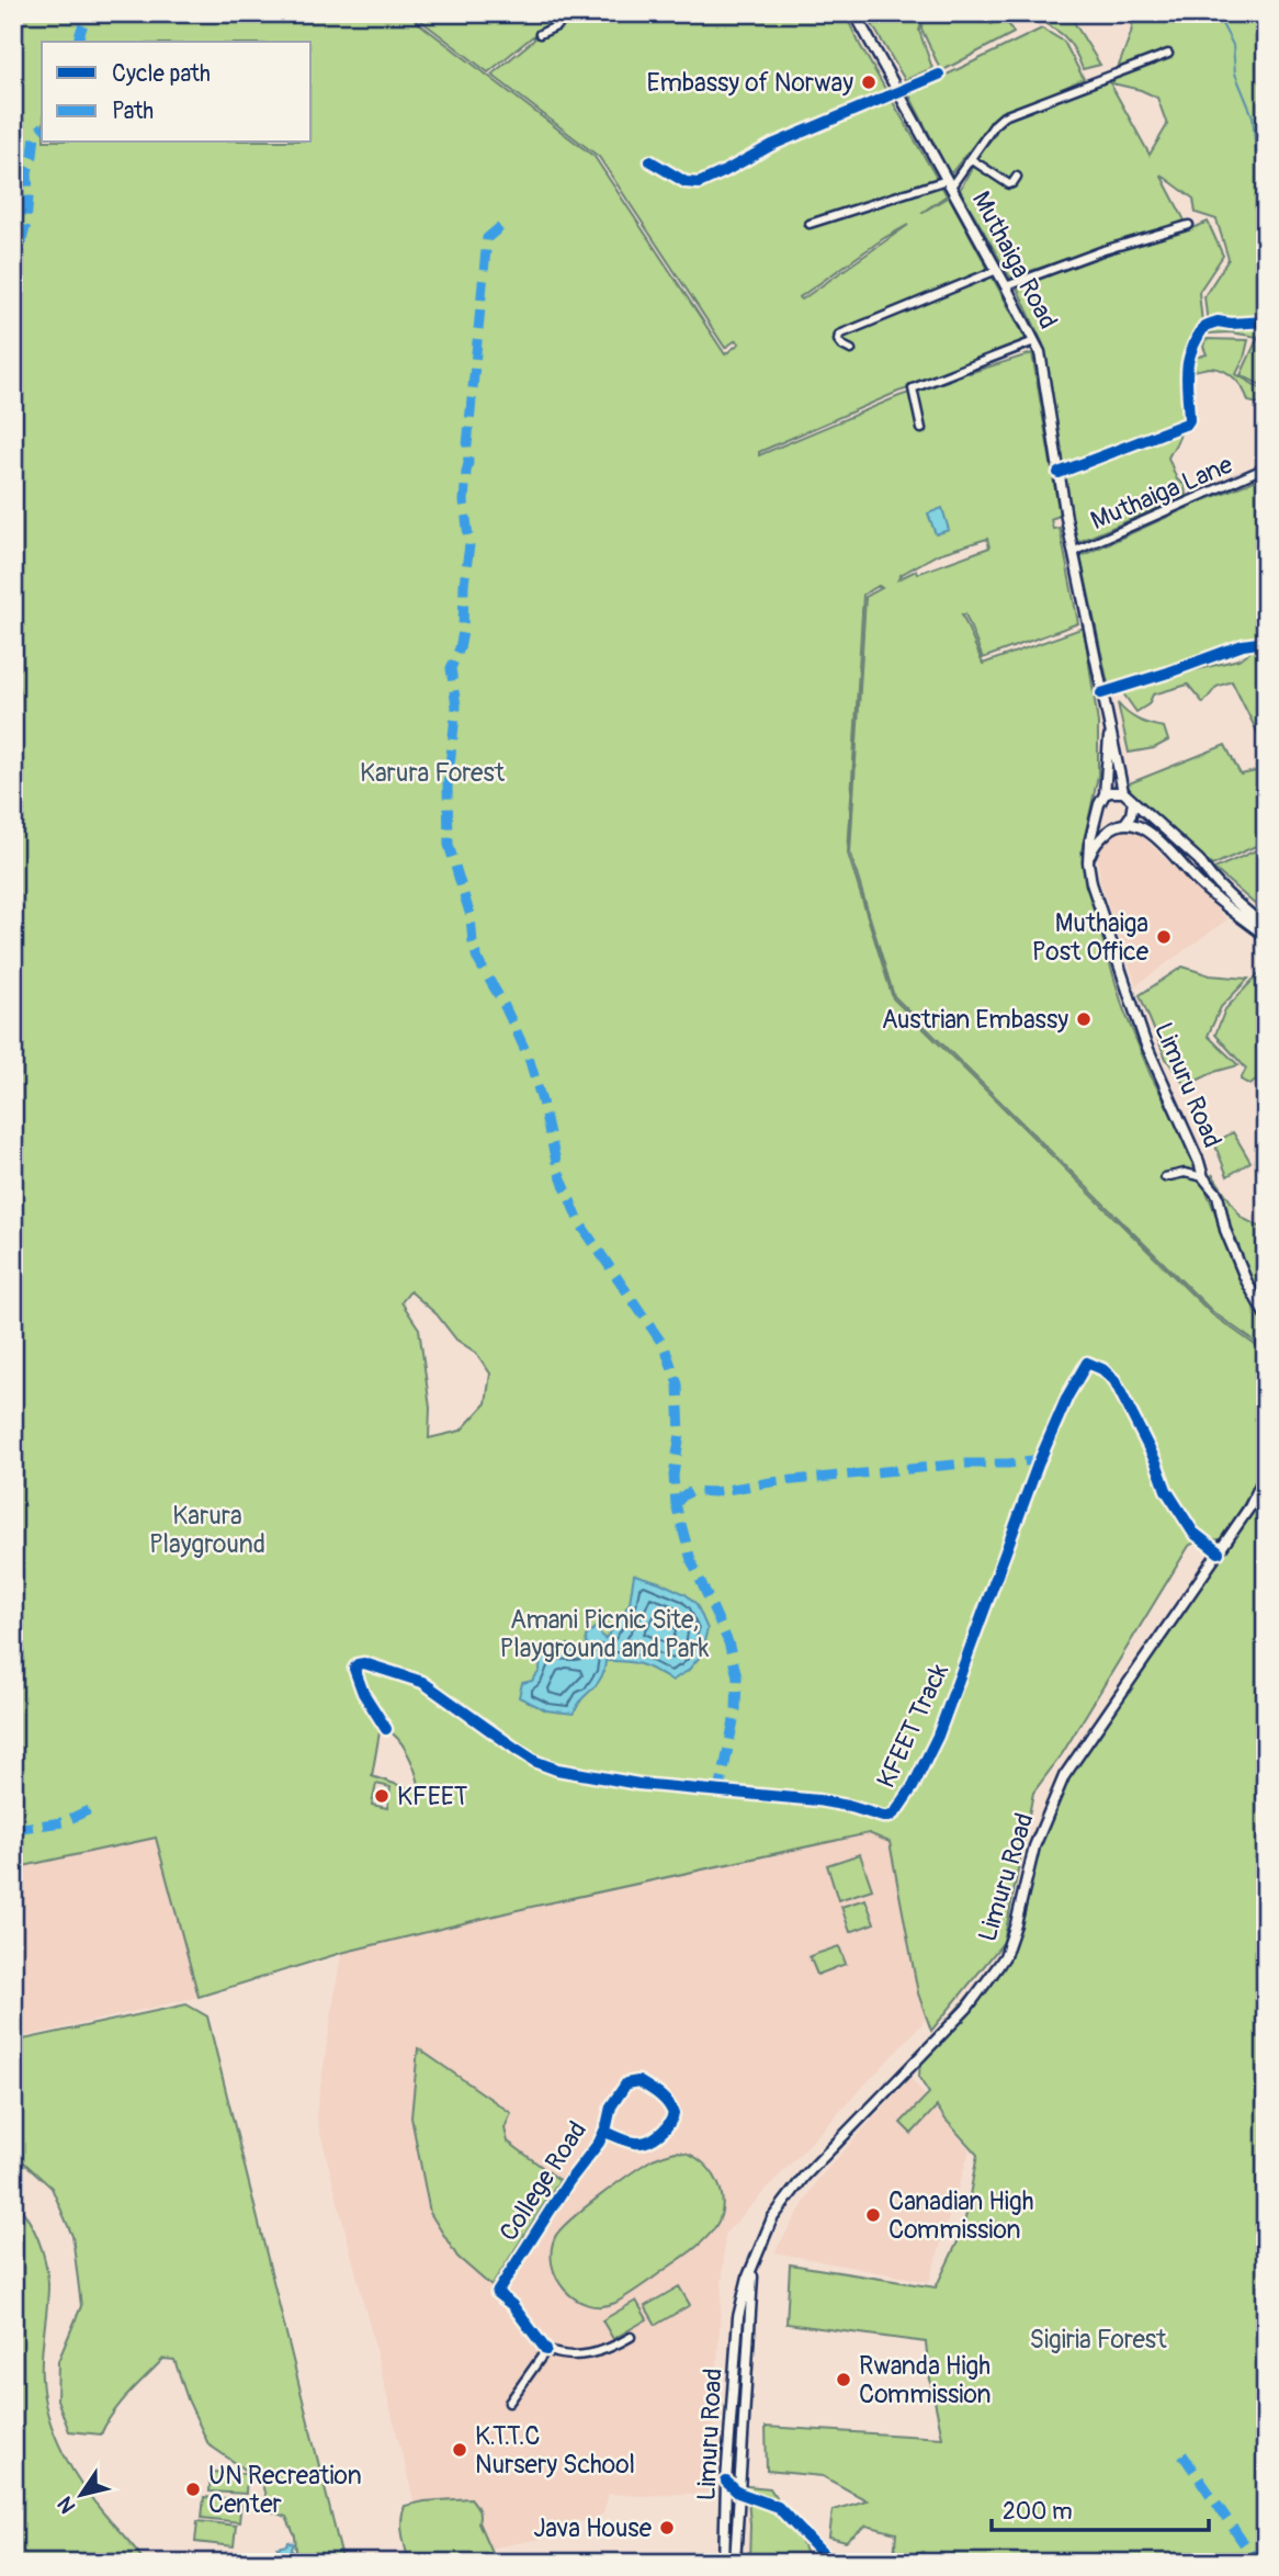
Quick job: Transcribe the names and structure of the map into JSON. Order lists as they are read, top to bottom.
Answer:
{
  "streets": {
    "main road": ["Muthaiga Road", "Limuru Road"],
    "street": ["Muthaiga Lane", "KFEET Track", "College Road"]
  },
  "crossings": [
    ["Muthaiga Road", "Muthaiga Lane"],
    ["Muthaiga Road", "Limuru Road"],
    ["Limuru Road", "KFEET Track"]
  ],
  "parks": [
    "Karura Forest",
    "Karura Playground",
    "Amani Picnic Site, Playground and Park",
    "Sigiria Forest"
  ],
  "places": [
    "Embassy of Norway",
    "Muthaiga Post Office",
    "Austrian Embassy",
    "KFEET",
    "Canadian High Commission",
    "Rwanda High Commission",
    "K.T.T.C Nursery School",
    "UN Recreation Center",
    "Java House"
  ],
  "legend": ["Cycle path", "Path"],
  "scale_bar": "200 m",
  "north": "bottom left"
}
